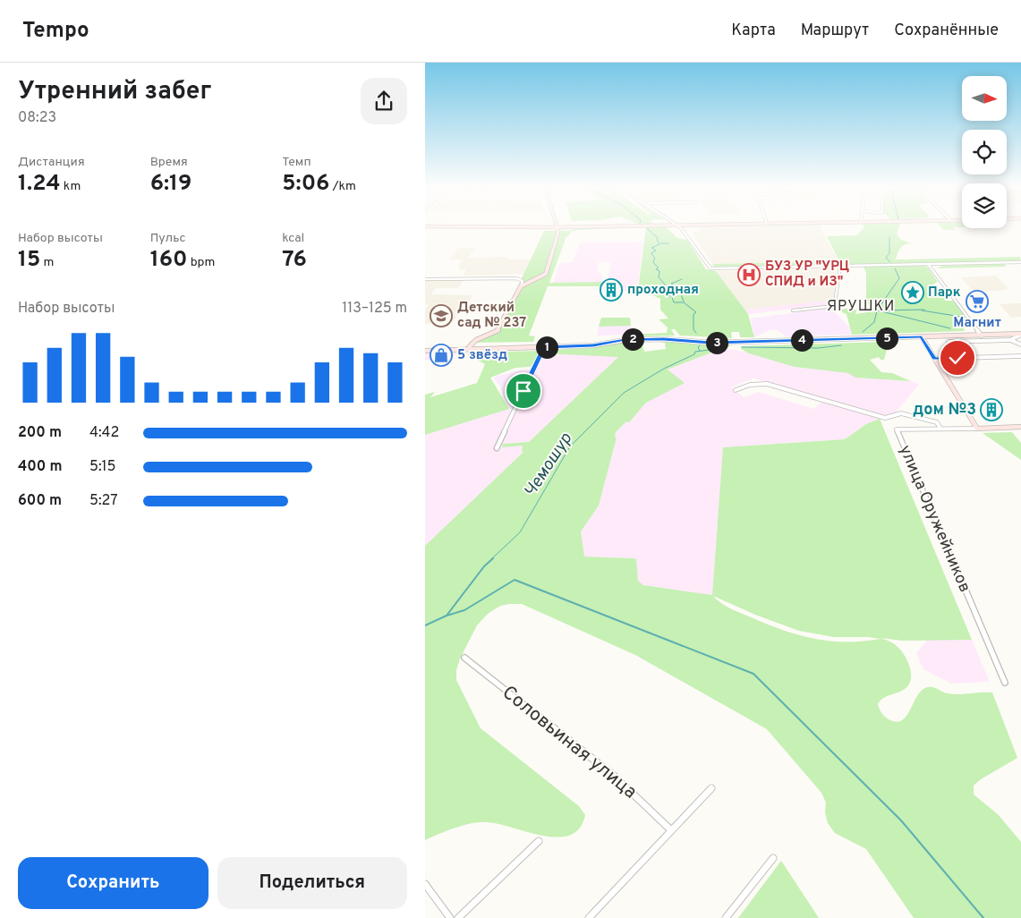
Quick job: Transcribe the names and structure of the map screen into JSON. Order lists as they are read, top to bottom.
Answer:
{
  "streets": {
    "street": ["улица Оружейников", "Соловьиная улица"]
  },
  "districts": ["ЯРУШКИ"],
  "water": ["Чемошур"],
  "places": {
    "hospital": ["БУЗ УР \"УРЦ СПИД и ИЗ\""],
    "building": ["проходная", "дом №3"],
    "place": ["Парк"],
    "supermarket": ["Магнит"],
    "school or university": ["Детский сад № 237"],
    "shop": ["5 звёзд"]
  },
  "north": "right",
  "page": {
    "header": "Tempo",
    "nav": ["Карта", "Маршрут", "Сохранённые"],
    "heading": ["Утренний забег", "08:23"],
    "stats": [
      ["Дистанция", "1.24 km"],
      ["Время", "6:19"],
      ["Темп", "5:06 /km"],
      ["Набор высоты", "15 m"],
      ["Пульс", "160 bpm"],
      ["kcal", "76"]
    ],
    "chart": ["Набор высоты", "113–125 m"],
    "pins": [
      "5",
      "2",
      "4",
      "3",
      "1"
    ],
    "list": [
      {
        "name": "200 m",
        "note": "4:42"
      },
      {
        "name": "400 m",
        "note": "5:15"
      },
      {
        "name": "600 m",
        "note": "5:27"
      }
    ],
    "buttons": ["Сохранить", "Поделиться"]
  }
}
